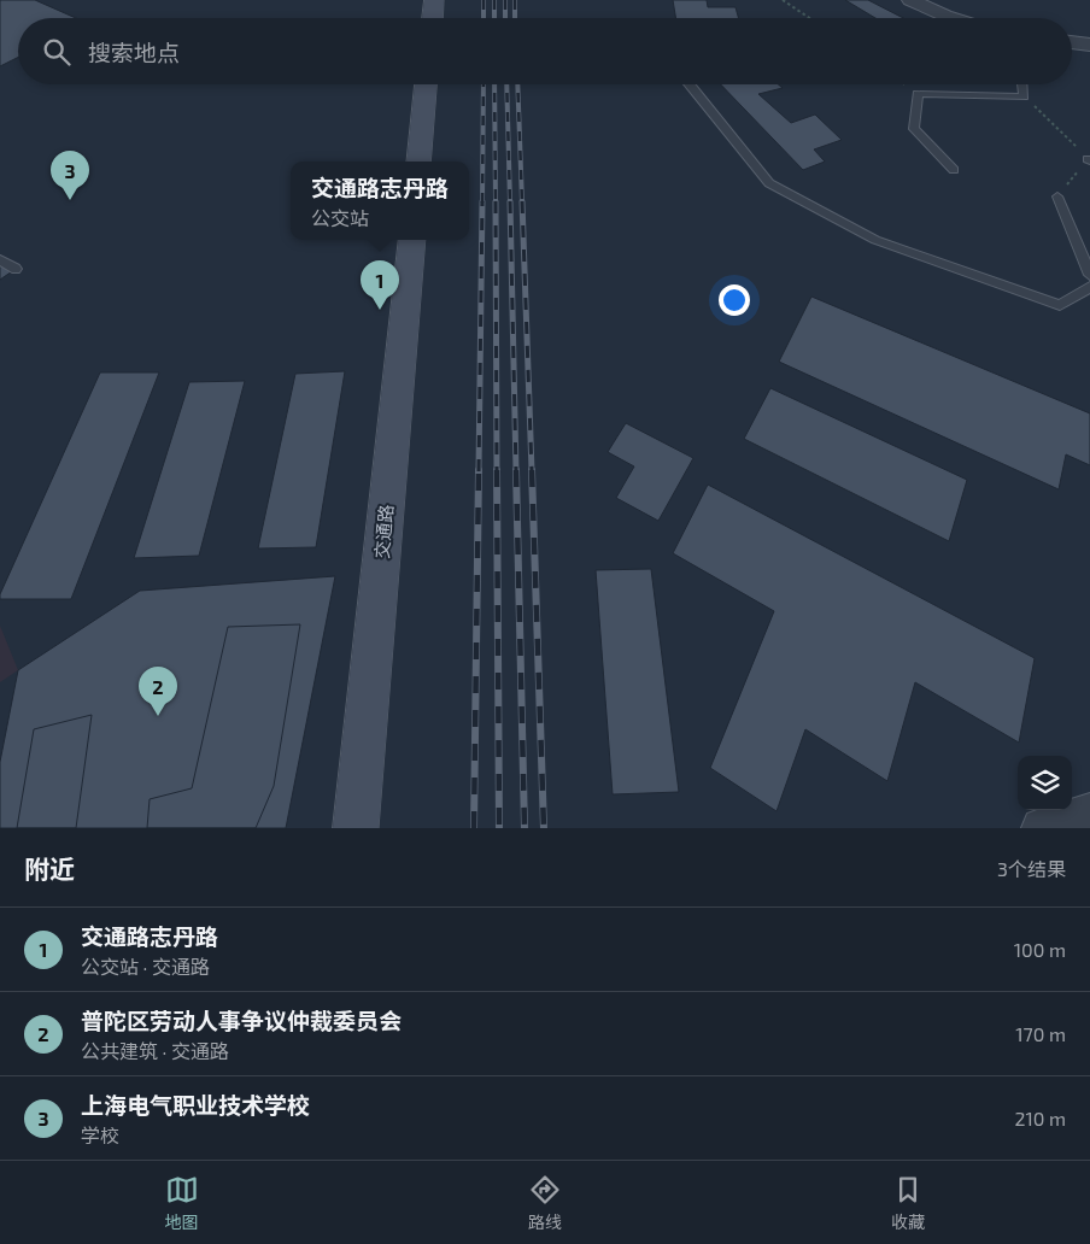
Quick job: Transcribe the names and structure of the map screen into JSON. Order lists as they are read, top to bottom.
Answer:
{
  "streets": {
    "main road": ["交通路"]
  },
  "page": {
    "search": "搜索地点",
    "pins": ["3", "1", "2"],
    "popup": ["交通路志丹路", "公交站"],
    "heading": ["附近", "3个结果"],
    "list": [
      {
        "mark": "1",
        "name": "交通路志丹路",
        "note": "公交站 · 交通路",
        "value": "100 m"
      },
      {
        "mark": "2",
        "name": "普陀区劳动人事争议仲裁委员会",
        "note": "公共建筑 · 交通路",
        "value": "170 m"
      },
      {
        "mark": "3",
        "name": "上海电气职业技术学校",
        "note": "学校",
        "value": "210 m"
      }
    ],
    "nav": ["地图", "路线", "收藏"]
  }
}
